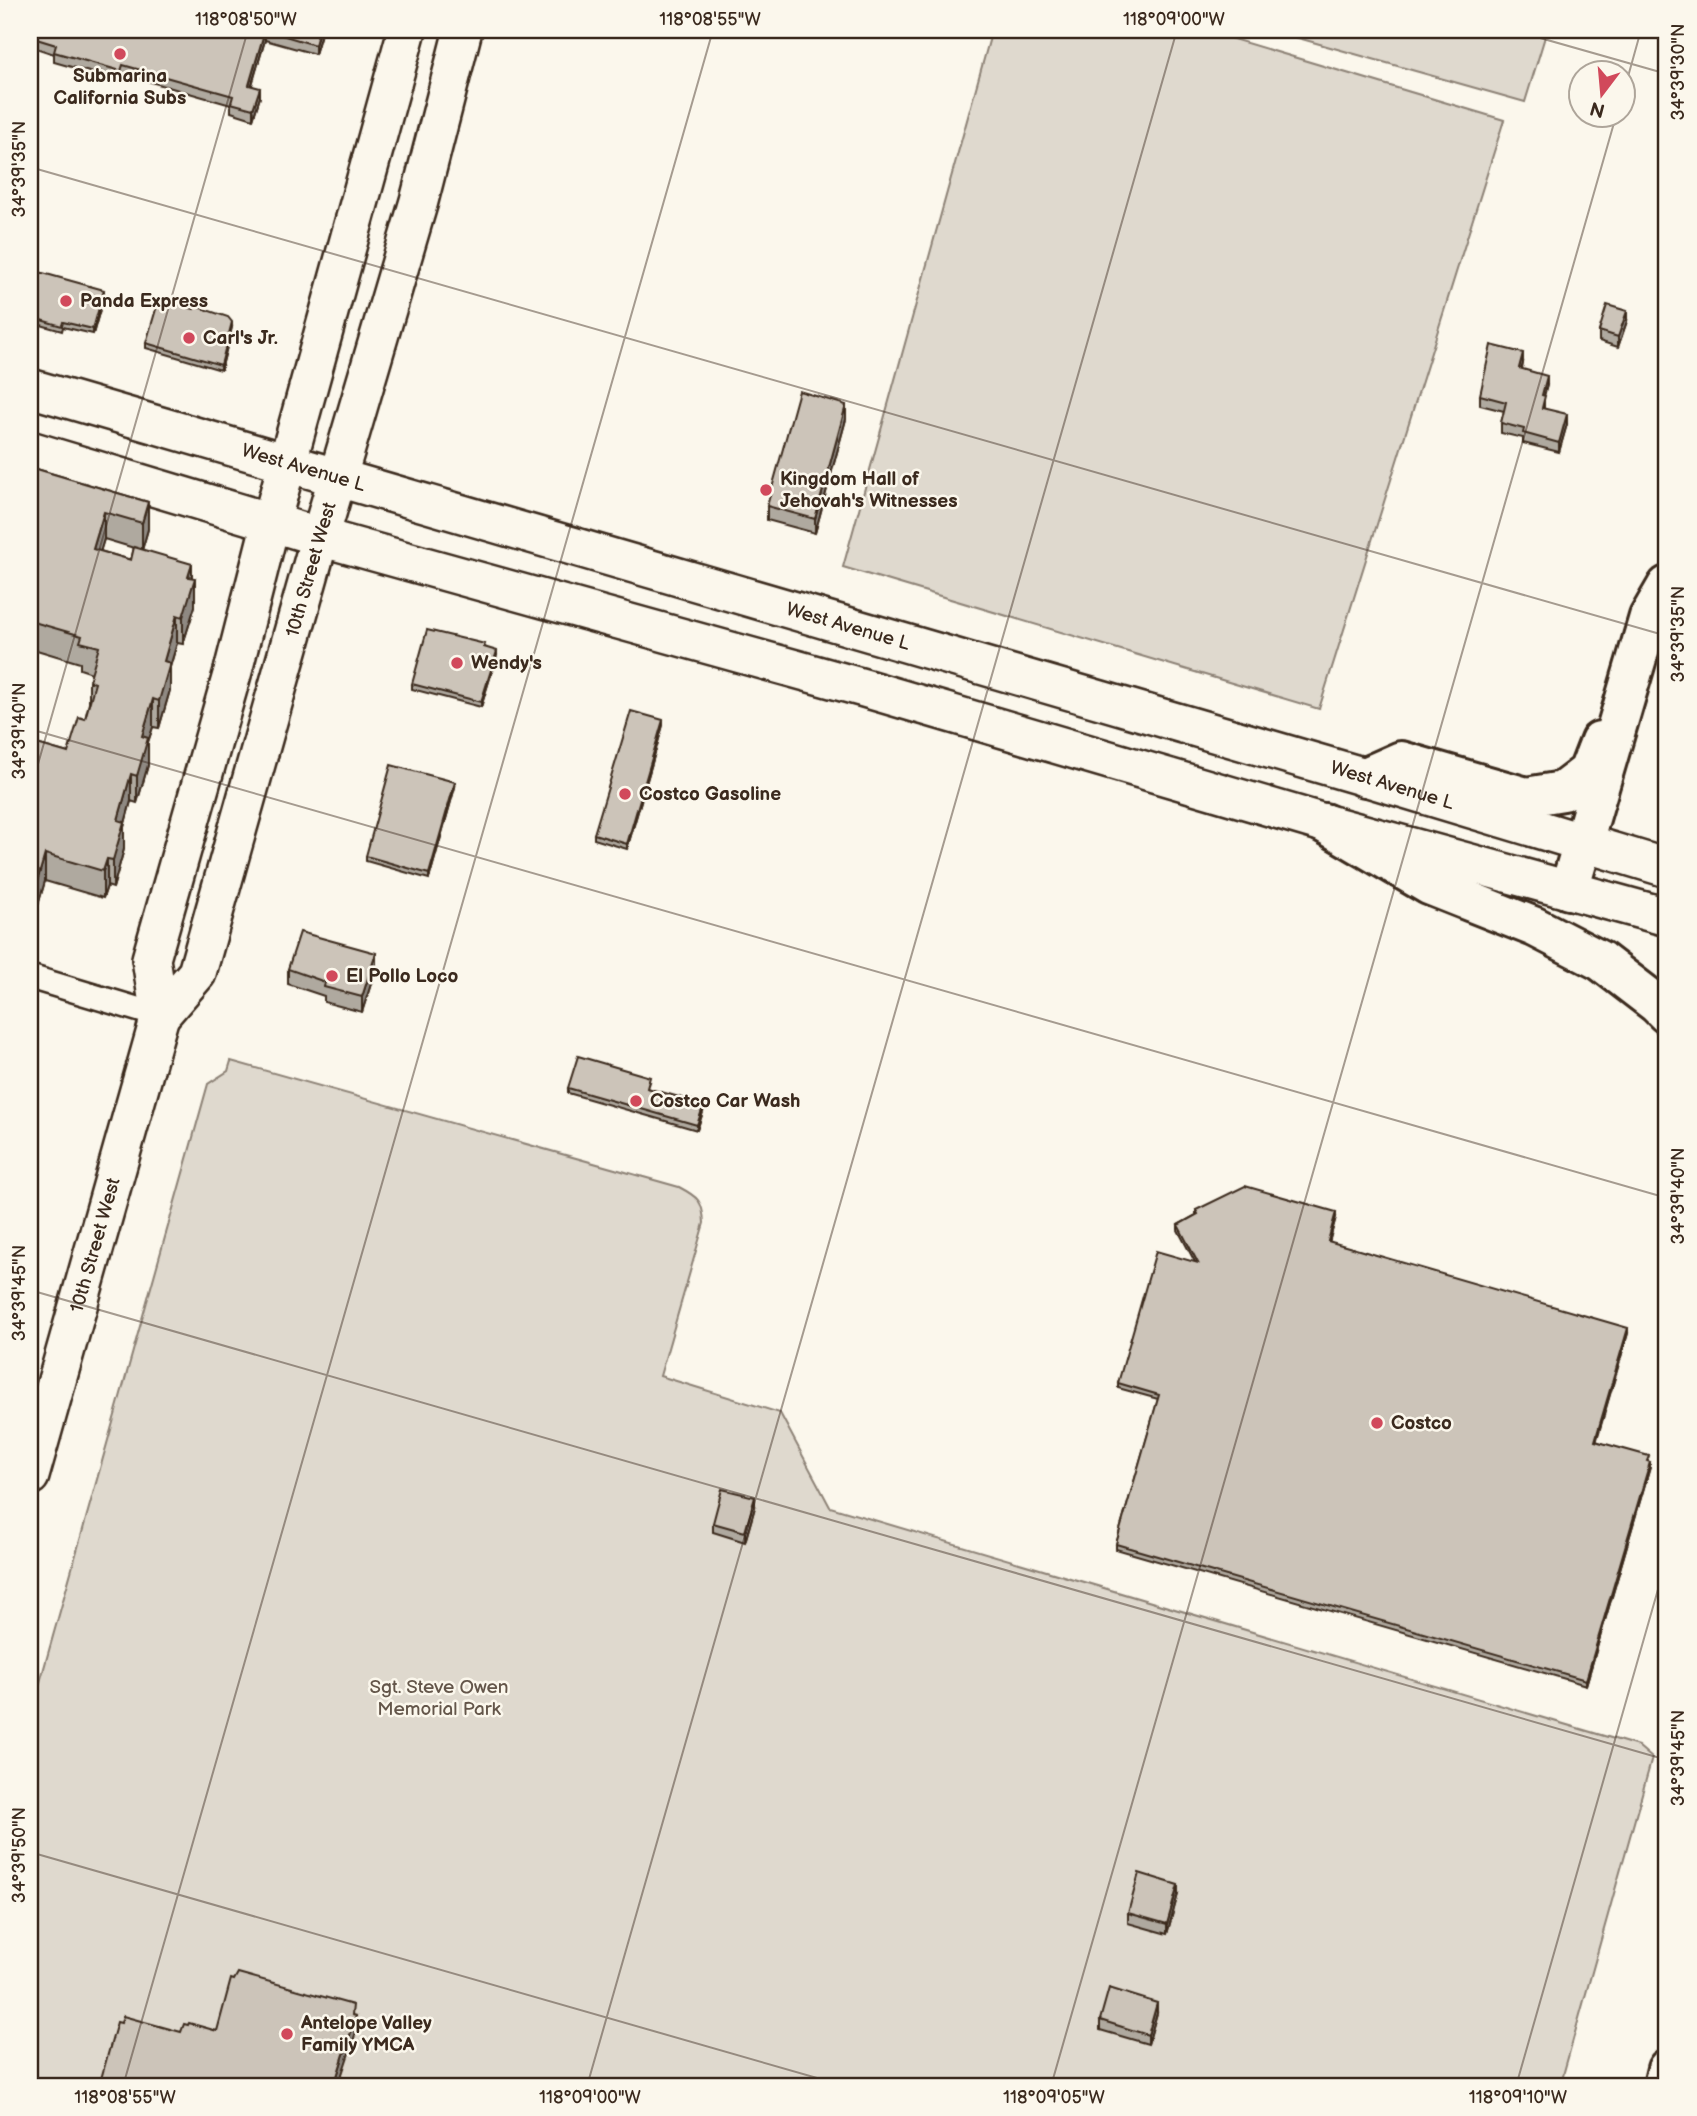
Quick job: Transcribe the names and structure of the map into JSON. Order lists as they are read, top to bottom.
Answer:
{
  "streets": {
    "main road": ["West Avenue L", "10th Street West"]
  },
  "crossings": [
    ["West Avenue L", "10th Street West"]
  ],
  "parks": ["Sgt. Steve Owen Memorial Park"],
  "places": [
    "Submarina California Subs",
    "Panda Express",
    "Carl's Jr.",
    "Kingdom Hall of Jehovah's Witnesses",
    "Wendy's",
    "Costco Gasoline",
    "El Pollo Loco",
    "Costco Car Wash",
    "Costco",
    "Antelope Valley Family YMCA"
  ],
  "north": "bottom",
  "coordinates": [
    "118°08'50\"W",
    "118°08'55\"W",
    "118°09'00\"W",
    "34°39'30\"N",
    "34°39'35\"N",
    "34°39'40\"N",
    "34°39'45\"N",
    "34°39'50\"N",
    "118°09'05\"W",
    "118°09'10\"W"
  ]
}
